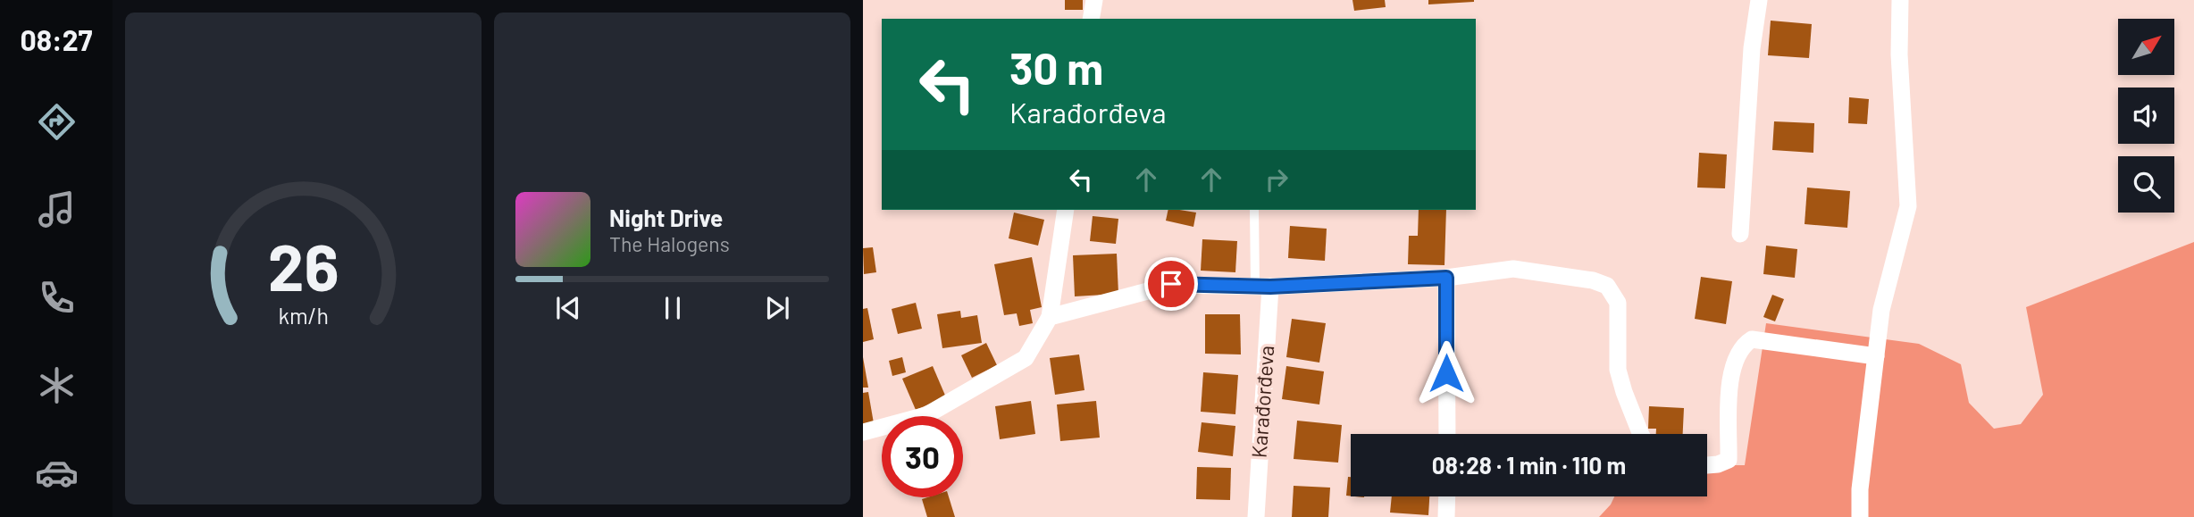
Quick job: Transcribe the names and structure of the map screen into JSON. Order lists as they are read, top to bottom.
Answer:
{
  "streets": {
    "street": ["Karađorđeva"]
  },
  "north": "top right",
  "page": {
    "tabs": "08:27",
    "turn": ["30 m", "Karađorđeva"],
    "song": ["Night Drive", "The Halogens"],
    "limit": "30",
    "trip": "08:28 · 1 min · 110 m",
    "gauge": ["26", "km/h"]
  }
}
